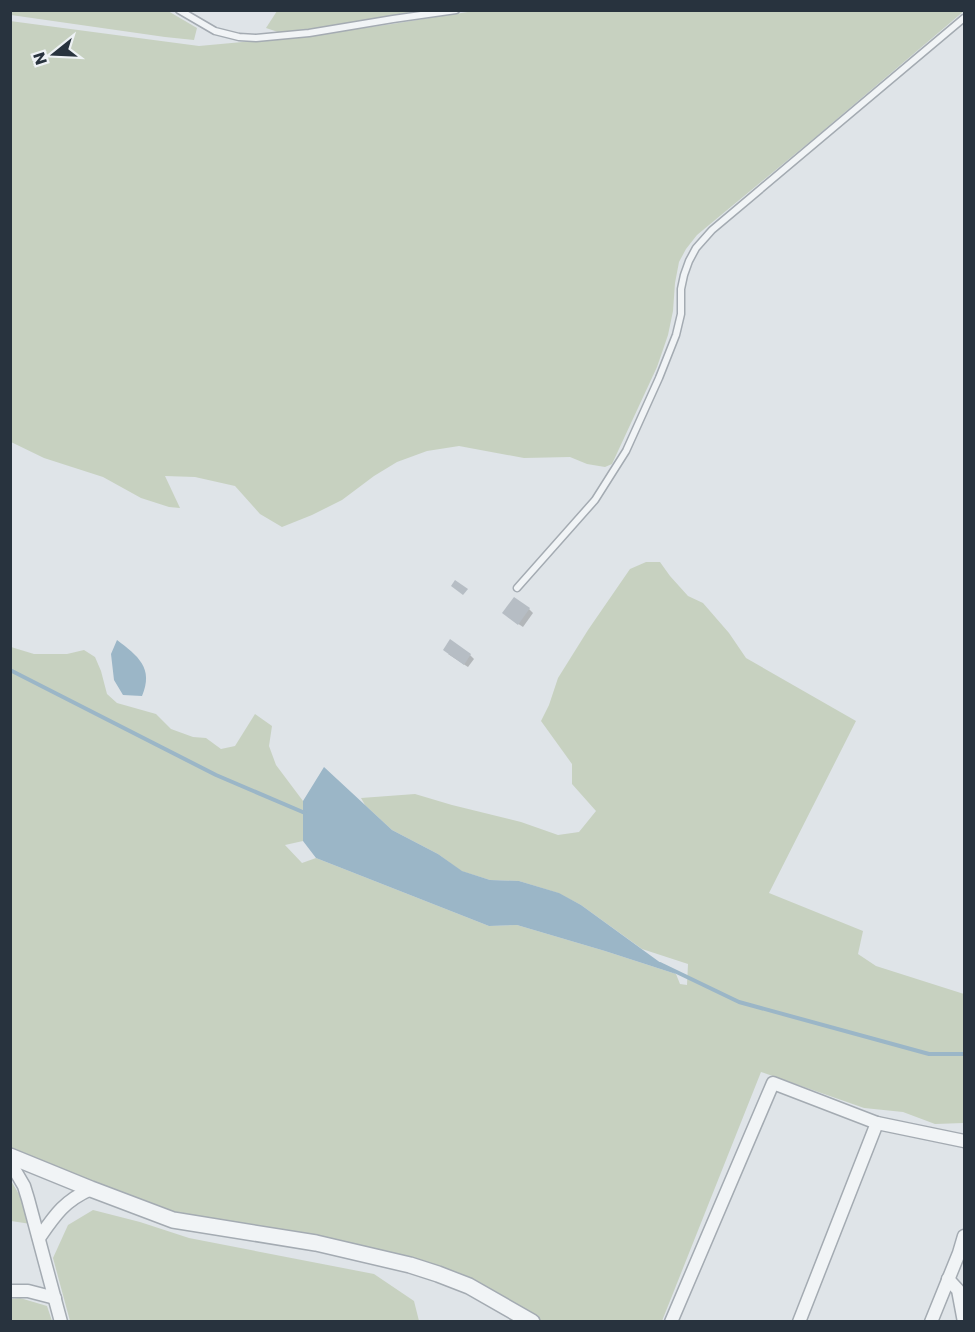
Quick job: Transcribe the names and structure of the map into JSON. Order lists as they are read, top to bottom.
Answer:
{
  "north": "left"
}
